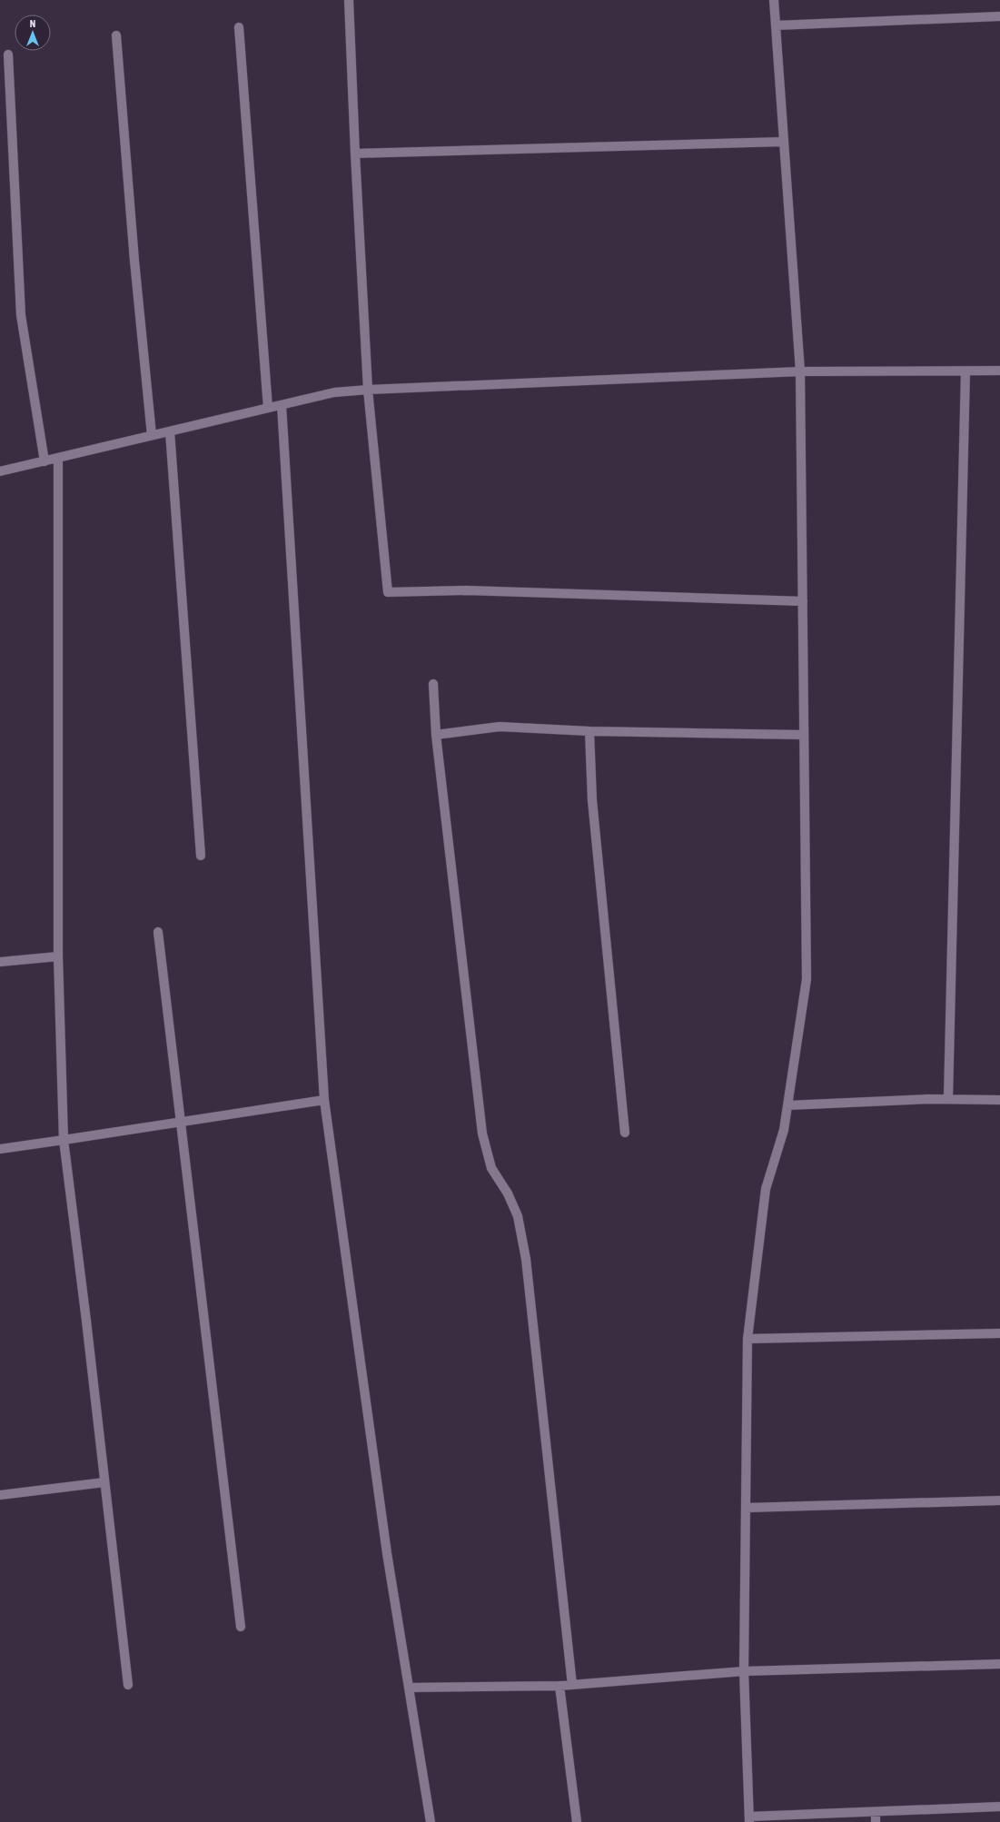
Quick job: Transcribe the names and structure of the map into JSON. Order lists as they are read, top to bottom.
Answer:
{
  "north": "top"
}
